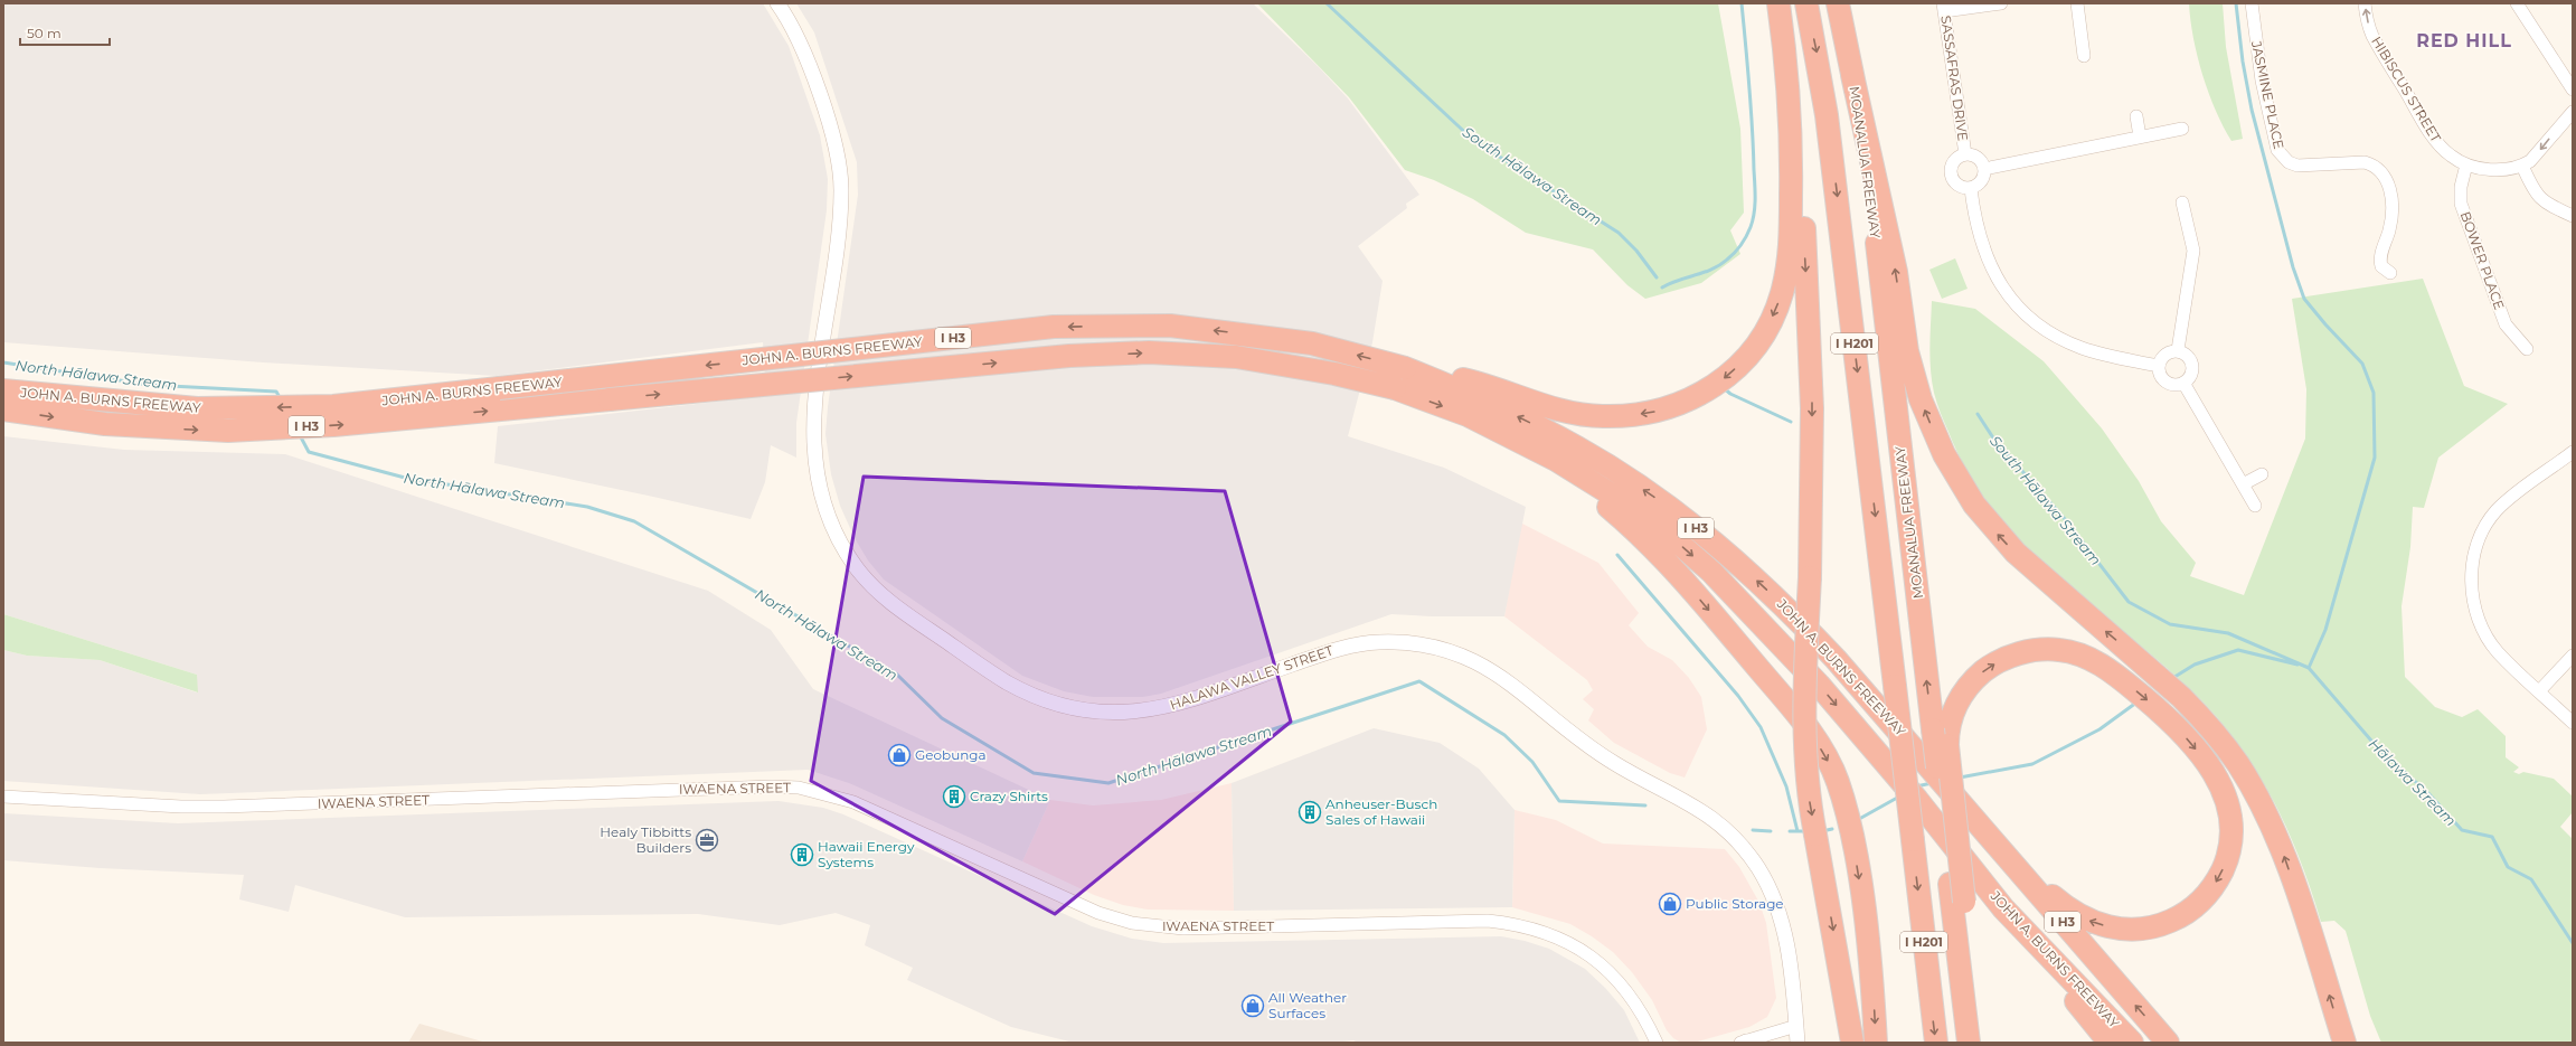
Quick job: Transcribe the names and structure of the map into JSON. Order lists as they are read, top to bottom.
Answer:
{
  "streets": {
    "highway": [
      "MOANALUA FREEWAY",
      "I H3",
      "I H201",
      "JOHN A. BURNS FREEWAY"
    ],
    "street": [
      "SASSAFRAS DRIVE",
      "HIBISCUS STREET",
      "JASMINE PLACE",
      "BOWER PLACE",
      "HALAWA VALLEY STREET",
      "IWAENA STREET"
    ]
  },
  "crossings": [
    ["HIBISCUS STREET", "BOWER PLACE"]
  ],
  "one_way": ["HIBISCUS STREET"],
  "districts": ["RED HILL"],
  "water": ["South Hālawa Stream", "North Hālawa Stream", "Hālawa Stream"],
  "places": {
    "shop": ["Geobunga", "Public Storage", "All Weather Surfaces"],
    "building": ["Crazy Shirts", "Anheuser-Busch Sales of Hawaii", "Hawaii Energy Systems"],
    "office": ["Healy Tibbitts Builders"]
  },
  "scale_bar": "50 m"
}
